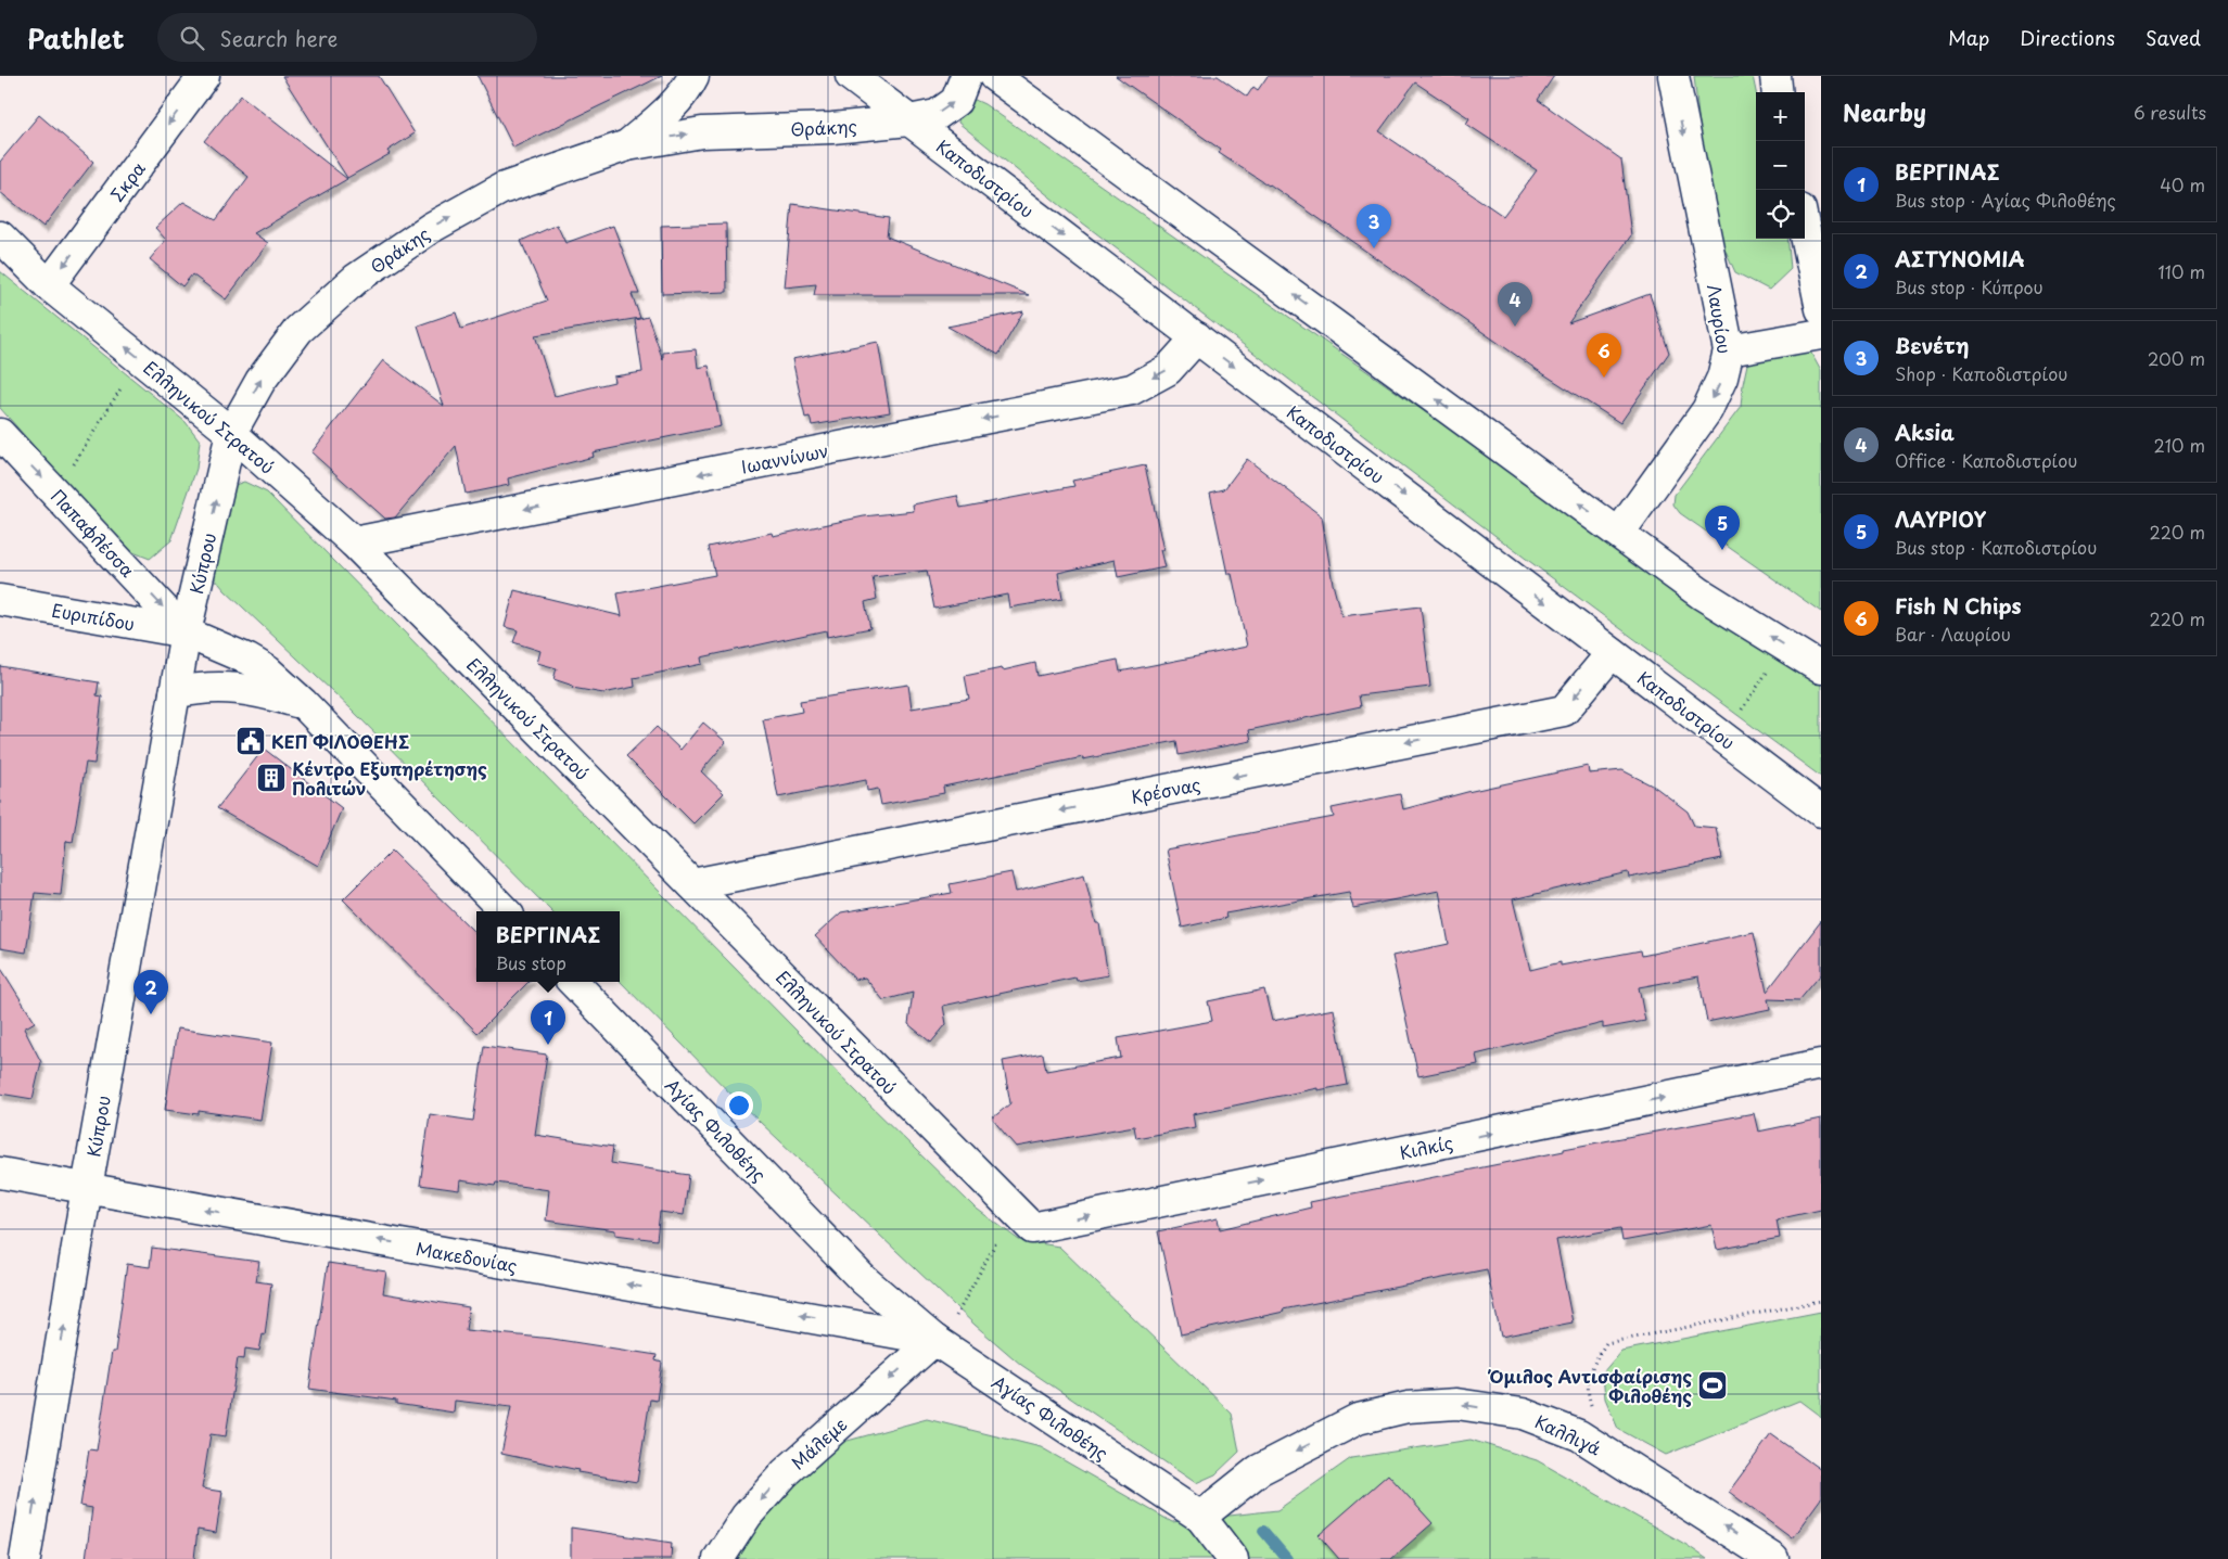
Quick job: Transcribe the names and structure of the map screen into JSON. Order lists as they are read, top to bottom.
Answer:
{
  "streets": {
    "street": [
      "Θράκης",
      "Καποδιστρίου",
      "Σκρα",
      "Λαυρίου",
      "Ελληνικού Στρατού",
      "Ιωαννίνων",
      "Παπαφλέσσα",
      "Κύπρου",
      "Ευριπίδου",
      "Κρέσνας",
      "Αγίας Φιλοθέης",
      "Κιλκίς",
      "Μακεδονίας",
      "Καλλιγά",
      "Μάλεμε"
    ]
  },
  "crossings": [
    ["Θράκης", "Καποδιστρίου"],
    ["Θράκης", "Ελληνικού Στρατού"],
    ["Θράκης", "Κύπρου"],
    ["Καποδιστρίου", "Ιωαννίνων"],
    ["Καποδιστρίου", "Κρέσνας"],
    ["Σκρα", "Ελληνικού Στρατού"],
    ["Ελληνικού Στρατού", "Ιωαννίνων"],
    ["Ελληνικού Στρατού", "Κύπρου"],
    ["Ελληνικού Στρατού", "Κρέσνας"],
    ["Ελληνικού Στρατού", "Κιλκίς"],
    ["Παπαφλέσσα", "Κύπρου"],
    ["Παπαφλέσσα", "Ευριπίδου"],
    ["Κύπρου", "Ευριπίδου"],
    ["Κύπρου", "Μακεδονίας"],
    ["Αγίας Φιλοθέης", "Μακεδονίας"],
    ["Αγίας Φιλοθέης", "Καλλιγά"],
    ["Αγίας Φιλοθέης", "Μάλεμε"],
    ["Μακεδονίας", "Μάλεμε"]
  ],
  "one_way": [
    "Θράκης",
    "Σκρα",
    "Λαυρίου",
    "Ιωαννίνων",
    "Παπαφλέσσα",
    "Κύπρου",
    "Κρέσνας",
    "Κιλκίς",
    "Μακεδονίας",
    "Καλλιγά",
    "Μάλεμε"
  ],
  "places": {
    "public building": ["ΚΕΠ ΦΙΛΟΘΕΗΣ"],
    "building": ["Κέντρο Εξυπηρέτησης Πολιτών"],
    "sports": ["Όμιλος Αντισφαίρισης Φιλοθέης"]
  },
  "page": {
    "header": "Pathlet",
    "search": "Search here",
    "nav": ["Map", "Directions", "Saved"],
    "heading": ["Nearby", "6 results"],
    "map_buttons": ["+", "−"],
    "list": [
      {
        "mark": "1",
        "name": "ΒΕΡΓΙΝΑΣ",
        "note": "Bus stop · Αγίας Φιλοθέης",
        "value": "40 m"
      },
      {
        "mark": "2",
        "name": "ΑΣΤΥΝΟΜΙΑ",
        "note": "Bus stop · Κύπρου",
        "value": "110 m"
      },
      {
        "mark": "3",
        "name": "Βενέτη",
        "note": "Shop · Καποδιστρίου",
        "value": "200 m"
      },
      {
        "mark": "4",
        "name": "Aksia",
        "note": "Office · Καποδιστρίου",
        "value": "210 m"
      },
      {
        "mark": "5",
        "name": "ΛΑΥΡΙΟΥ",
        "note": "Bus stop · Καποδιστρίου",
        "value": "220 m"
      },
      {
        "mark": "6",
        "name": "Fish N Chips",
        "note": "Bar · Λαυρίου",
        "value": "220 m"
      }
    ],
    "pins": [
      "3",
      "4",
      "6",
      "5",
      "2",
      "1"
    ],
    "popup": ["ΒΕΡΓΙΝΑΣ", "Bus stop"]
  }
}
